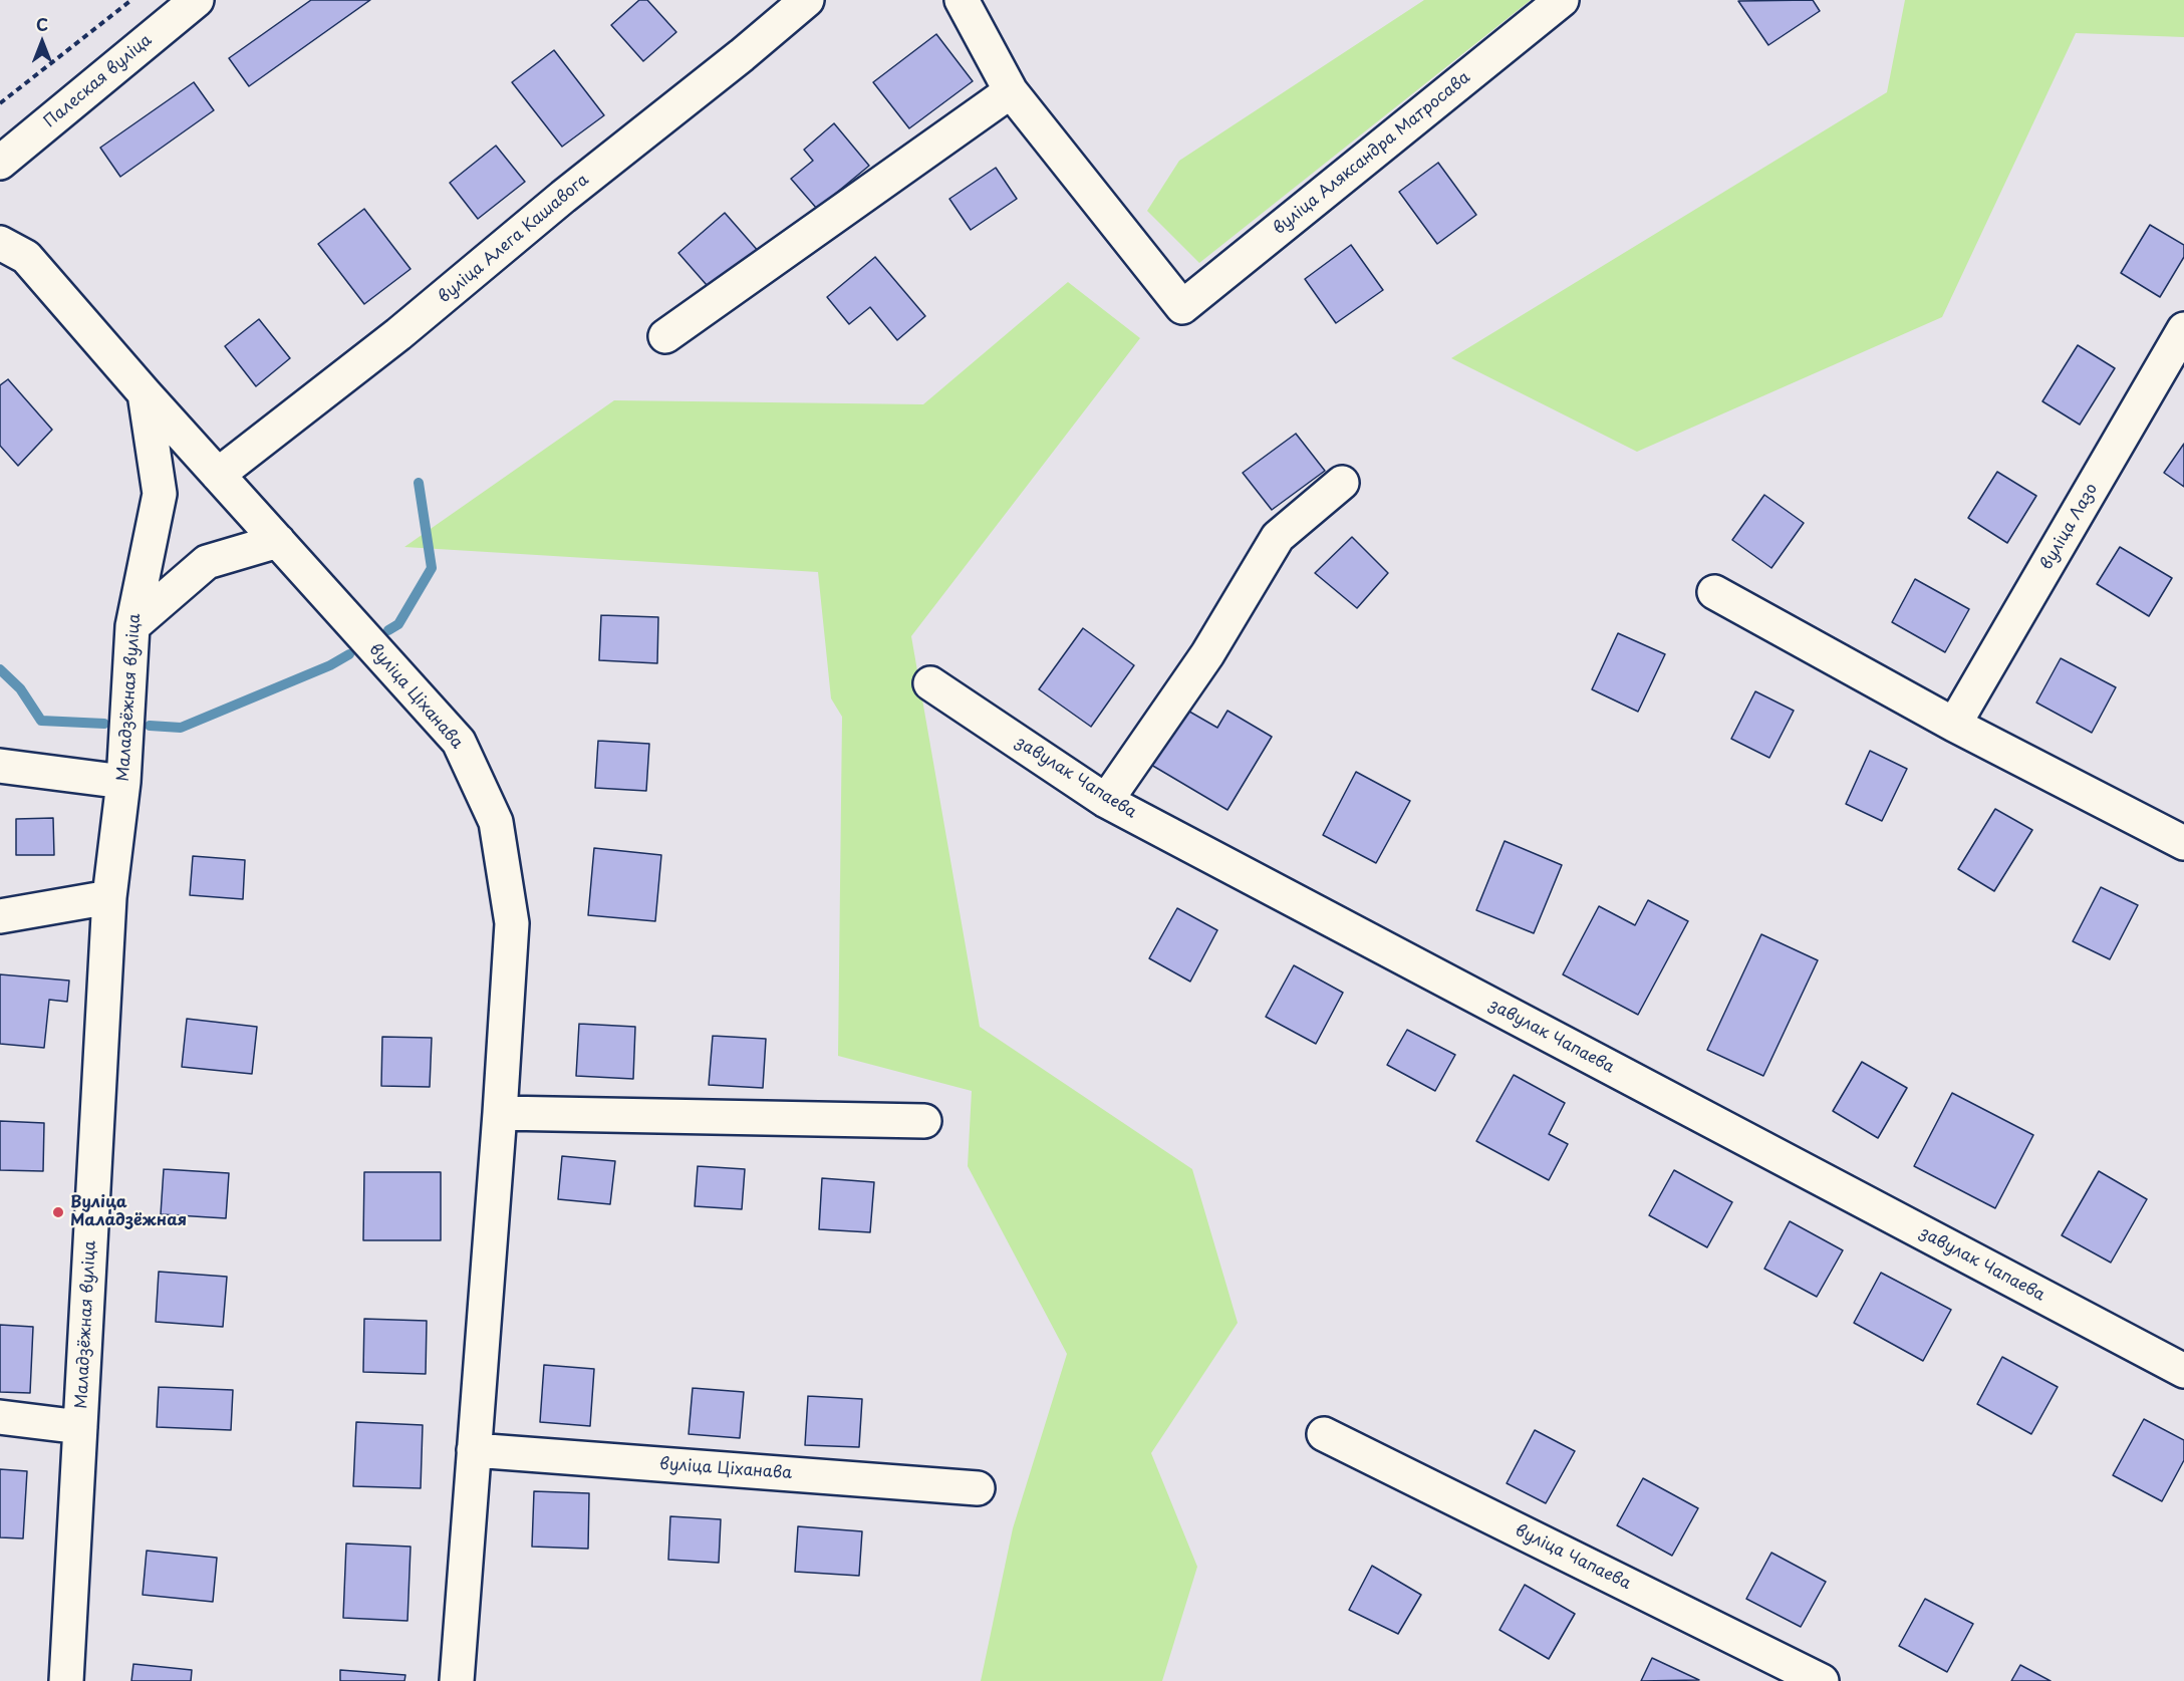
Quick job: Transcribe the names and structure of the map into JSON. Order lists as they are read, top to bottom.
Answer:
{
  "streets": {
    "street": [
      "Палеская вуліца",
      "вуліца Аляксандра Матросава",
      "вуліца Алега Кашавога",
      "вуліца Лазо",
      "вуліца Ціханава",
      "Маладзёжная вуліца",
      "завулак Чапаева",
      "вуліца Чапаева"
    ]
  },
  "crossings": [
    ["вуліца Алега Кашавога", "вуліца Ціханава"],
    ["вуліца Ціханава", "Маладзёжная вуліца"]
  ],
  "places": ["Вуліца Маладзёжная"],
  "north": "top"
}
